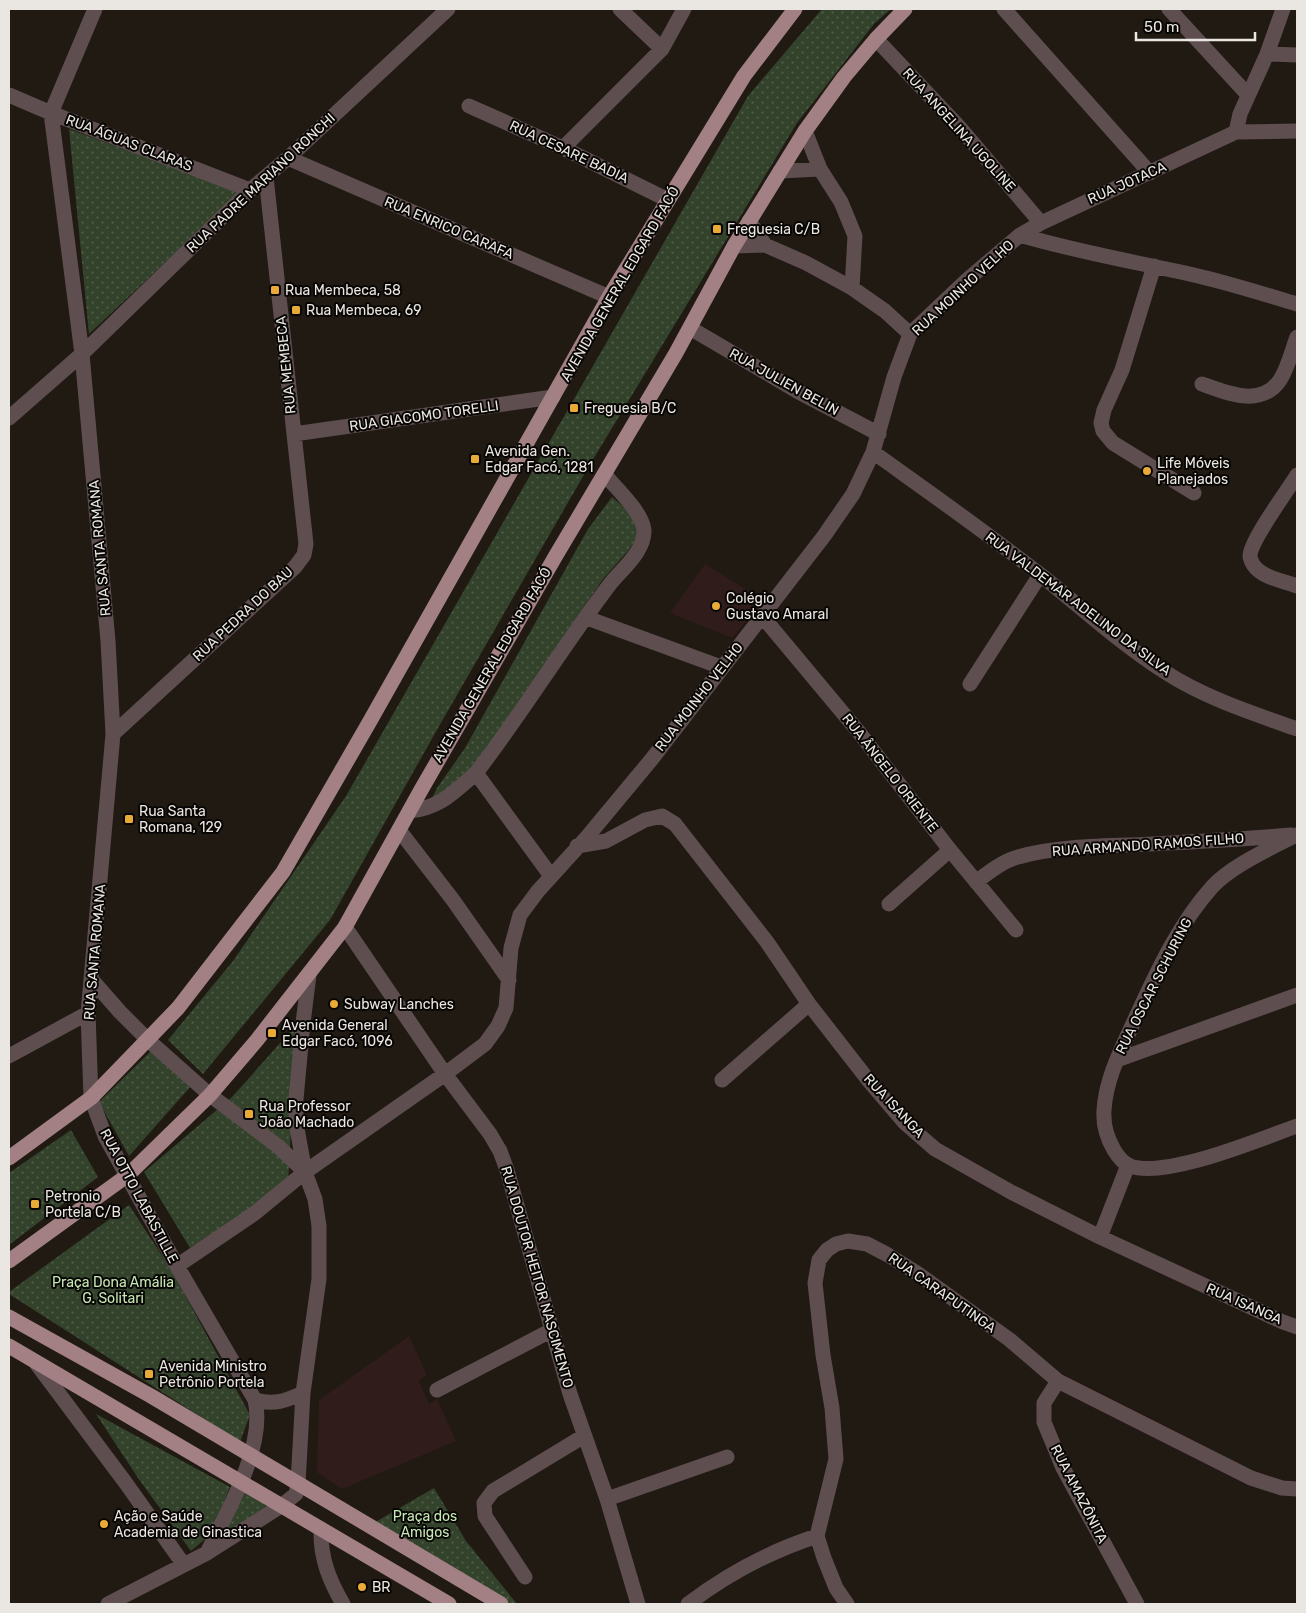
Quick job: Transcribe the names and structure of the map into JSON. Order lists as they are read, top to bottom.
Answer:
{
  "streets": {
    "main road": ["AVENIDA GENERAL EDGARD FACÓ"],
    "street": [
      "RUA ANGELINA UGOLINE",
      "RUA ÁGUAS CLARAS",
      "RUA CESARE BADIA",
      "RUA PADRE MARIANO RONCHI",
      "RUA JOTACA",
      "RUA ENRICO CARAFA",
      "RUA MOINHO VELHO",
      "RUA MEMBECA",
      "RUA JULIEN BELIN",
      "RUA GIACOMO TORELLI",
      "RUA SANTA ROMANA",
      "RUA VALDEMAR ADELINO DA SILVA",
      "RUA PEDRA DO BAU",
      "RUA ÂNGELO ORIENTE",
      "RUA ARMANDO RAMOS FILHO",
      "RUA OSCAR SCHURING",
      "RUA ISANGA",
      "RUA OTTO LABASTILLE",
      "RUA DOUTOR HEITOR NASCIMENTO",
      "RUA CARAPUTINGA",
      "RUA AMAZÔNITA"
    ]
  },
  "crossings": [
    ["RUA ANGELINA UGOLINE", "RUA JOTACA"],
    ["RUA ANGELINA UGOLINE", "AVENIDA GENERAL EDGARD FACÓ"],
    ["RUA ÁGUAS CLARAS", "RUA PADRE MARIANO RONCHI"],
    ["RUA ÁGUAS CLARAS", "RUA SANTA ROMANA"],
    ["RUA CESARE BADIA", "AVENIDA GENERAL EDGARD FACÓ"],
    ["RUA PADRE MARIANO RONCHI", "RUA ENRICO CARAFA"],
    ["RUA PADRE MARIANO RONCHI", "RUA MEMBECA"],
    ["RUA PADRE MARIANO RONCHI", "RUA SANTA ROMANA"],
    ["RUA JOTACA", "RUA MOINHO VELHO"],
    ["RUA ENRICO CARAFA", "AVENIDA GENERAL EDGARD FACÓ"],
    ["AVENIDA GENERAL EDGARD FACÓ", "RUA JULIEN BELIN"],
    ["AVENIDA GENERAL EDGARD FACÓ", "RUA GIACOMO TORELLI"],
    ["AVENIDA GENERAL EDGARD FACÓ", "RUA SANTA ROMANA"],
    ["AVENIDA GENERAL EDGARD FACÓ", "RUA OTTO LABASTILLE"],
    ["AVENIDA GENERAL EDGARD FACÓ", "RUA DOUTOR HEITOR NASCIMENTO"],
    ["RUA MOINHO VELHO", "RUA JULIEN BELIN"],
    ["RUA MOINHO VELHO", "RUA VALDEMAR ADELINO DA SILVA"],
    ["RUA MOINHO VELHO", "RUA ÂNGELO ORIENTE"],
    ["RUA MOINHO VELHO", "RUA ISANGA"],
    ["RUA MOINHO VELHO", "RUA OTTO LABASTILLE"],
    ["RUA MOINHO VELHO", "RUA DOUTOR HEITOR NASCIMENTO"],
    ["RUA MEMBECA", "RUA GIACOMO TORELLI"],
    ["RUA MEMBECA", "RUA PEDRA DO BAU"],
    ["RUA GIACOMO TORELLI", "RUA PEDRA DO BAU"],
    ["RUA SANTA ROMANA", "RUA PEDRA DO BAU"],
    ["RUA SANTA ROMANA", "RUA OTTO LABASTILLE"],
    ["RUA ÂNGELO ORIENTE", "RUA ARMANDO RAMOS FILHO"],
    ["RUA ARMANDO RAMOS FILHO", "RUA OSCAR SCHURING"],
    ["RUA CARAPUTINGA", "RUA AMAZÔNITA"]
  ],
  "parks": ["Praça Dona Amália G. Solitari", "Praça dos Amigos"],
  "places": {
    "transit": [
      "Freguesia C/B",
      "Rua Membeca, 58",
      "Rua Membeca, 69",
      "Freguesia B/C",
      "Avenida Gen. Edgar Facó, 1281",
      "Rua Santa Romana, 129",
      "Avenida General Edgar Facó, 1096",
      "Rua Professor João Machado",
      "Petronio Portela C/B",
      "Avenida Ministro Petrônio Portela"
    ],
    "other": [
      "Life Móveis Planejados",
      "Colégio Gustavo Amaral",
      "Subway Lanches",
      "Ação e Saúde Academia de Ginastica",
      "BR"
    ]
  },
  "scale_bar": "50 m"
}
